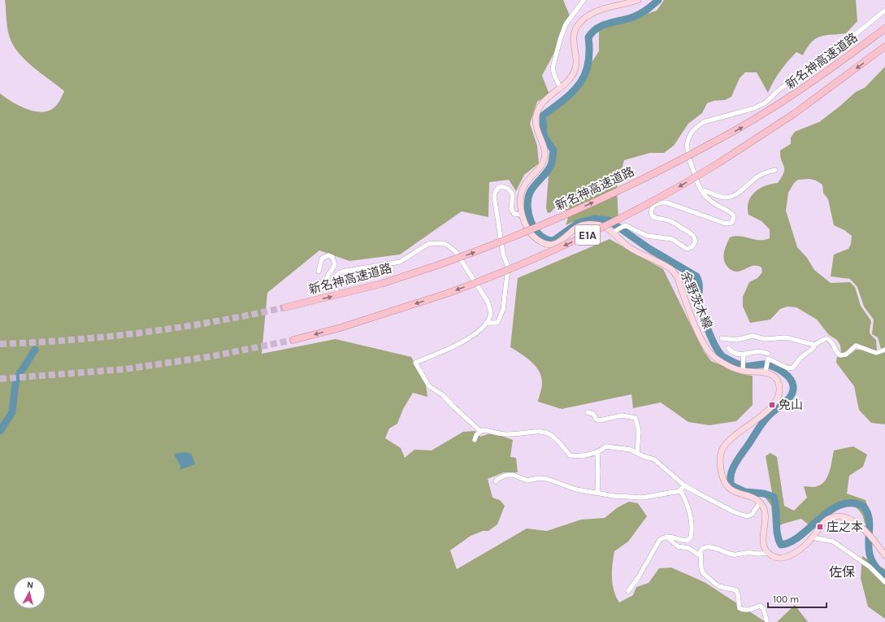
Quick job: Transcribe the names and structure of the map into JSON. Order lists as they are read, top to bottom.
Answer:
{
  "streets": {
    "highway": ["新名神高速道路", "E1A"],
    "main road": ["余野茨木線"]
  },
  "districts": ["佐保"],
  "places": {
    "transit": ["免山", "庄之本"]
  },
  "scale_bar": "100 m",
  "north": "top"
}
